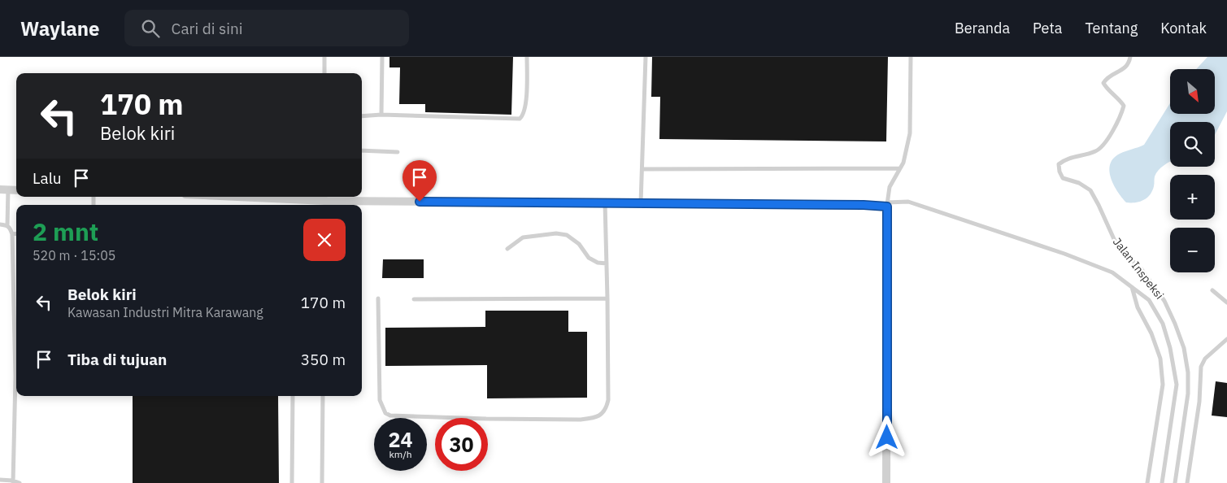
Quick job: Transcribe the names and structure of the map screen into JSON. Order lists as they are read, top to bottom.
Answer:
{
  "streets": {
    "lane": ["Jalan Inspeksi"]
  },
  "north": "bottom right",
  "page": {
    "header": "Waylane",
    "search": "Cari di sini",
    "nav": [
      "Beranda",
      "Peta",
      "Tentang",
      "Kontak"
    ],
    "map_buttons": ["+", "−"],
    "turn": ["170 m", "Belok kiri"],
    "then": "Lalu",
    "heading": ["2 mnt", "520 m · 15:05"],
    "list": [
      {
        "name": "Belok kiri",
        "note": "Kawasan Industri Mitra Karawang",
        "value": "170 m"
      },
      {
        "name": "Tiba di tujuan",
        "value": "350 m"
      }
    ],
    "speed": "24 km/h",
    "limit": "30"
  }
}
